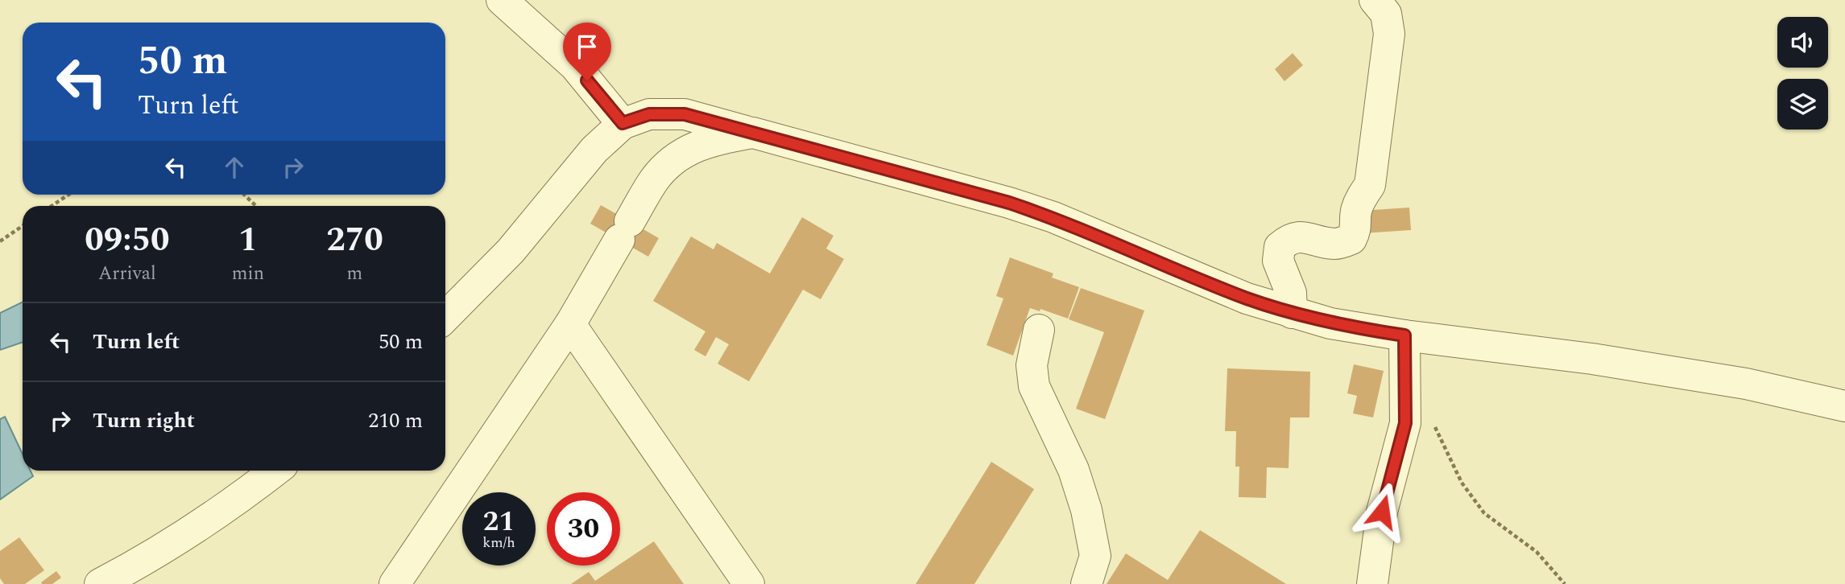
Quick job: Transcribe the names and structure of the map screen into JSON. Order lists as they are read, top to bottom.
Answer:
{
  "page": {
    "turn": ["50 m", "Turn left"],
    "eta": [
      "09:50",
      "Arrival",
      "1",
      "min",
      "270",
      "m"
    ],
    "list": [
      {
        "name": "Turn left",
        "value": "50 m"
      },
      {
        "name": "Turn right",
        "value": "210 m"
      }
    ],
    "speed": "21 km/h",
    "limit": "30"
  }
}
